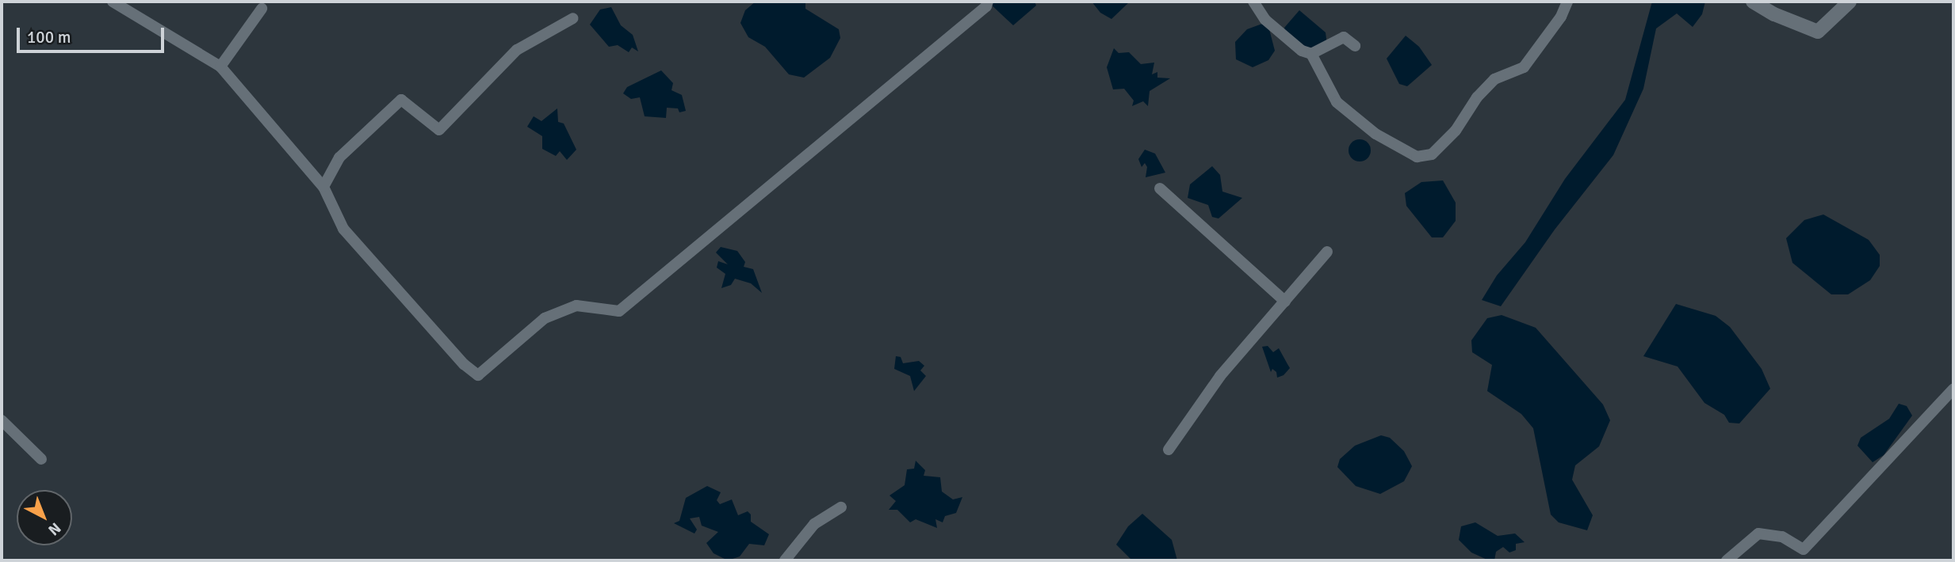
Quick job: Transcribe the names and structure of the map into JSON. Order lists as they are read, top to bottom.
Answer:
{
  "scale_bar": "100 m",
  "north": "bottom right"
}
